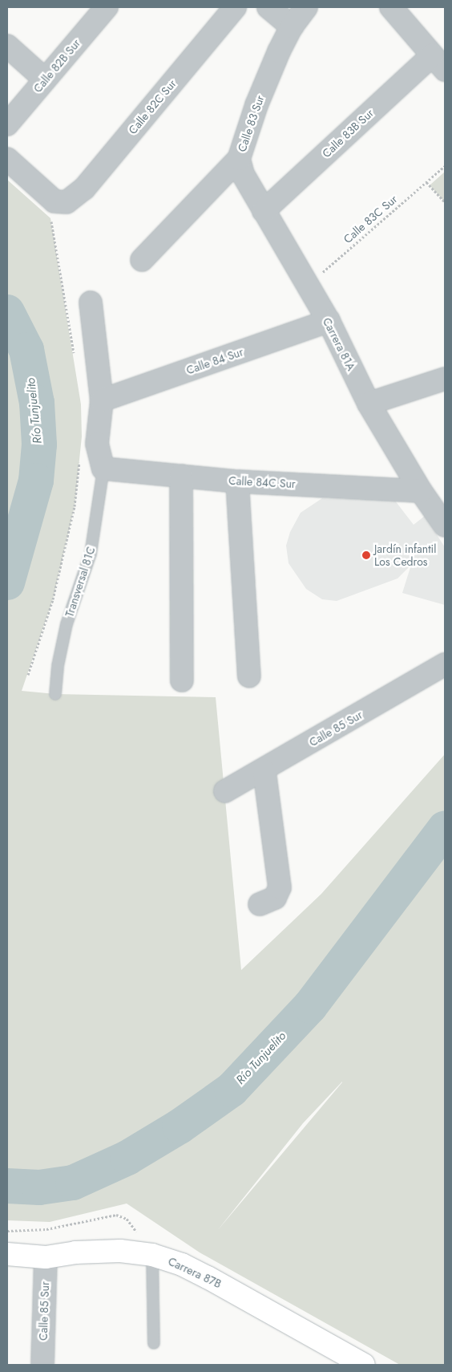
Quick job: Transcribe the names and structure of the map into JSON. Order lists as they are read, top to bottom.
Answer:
{
  "streets": {
    "street": [
      "Calle 82B Sur",
      "Calle 82C Sur",
      "Calle 83 Sur",
      "Calle 83B Sur",
      "Carrera 81A",
      "Calle 84 Sur",
      "Calle 84C Sur",
      "Calle 85 Sur",
      "Carrera 87B"
    ],
    "lane": ["Transversal 81C"],
    "path": ["Calle 83C Sur"]
  },
  "crossings": [
    ["Calle 83 Sur", "Carrera 81A"],
    ["Calle 83B Sur", "Carrera 81A"],
    ["Calle 83C Sur", "Carrera 81A"],
    ["Carrera 81A", "Calle 84 Sur"],
    ["Carrera 81A", "Calle 84C Sur"],
    ["Calle 84C Sur", "Transversal 81C"],
    ["Calle 85 Sur", "Carrera 87B"]
  ],
  "water": ["Río Tunjuelito"],
  "places": ["Jardín infantil Los Cedros"]
}
